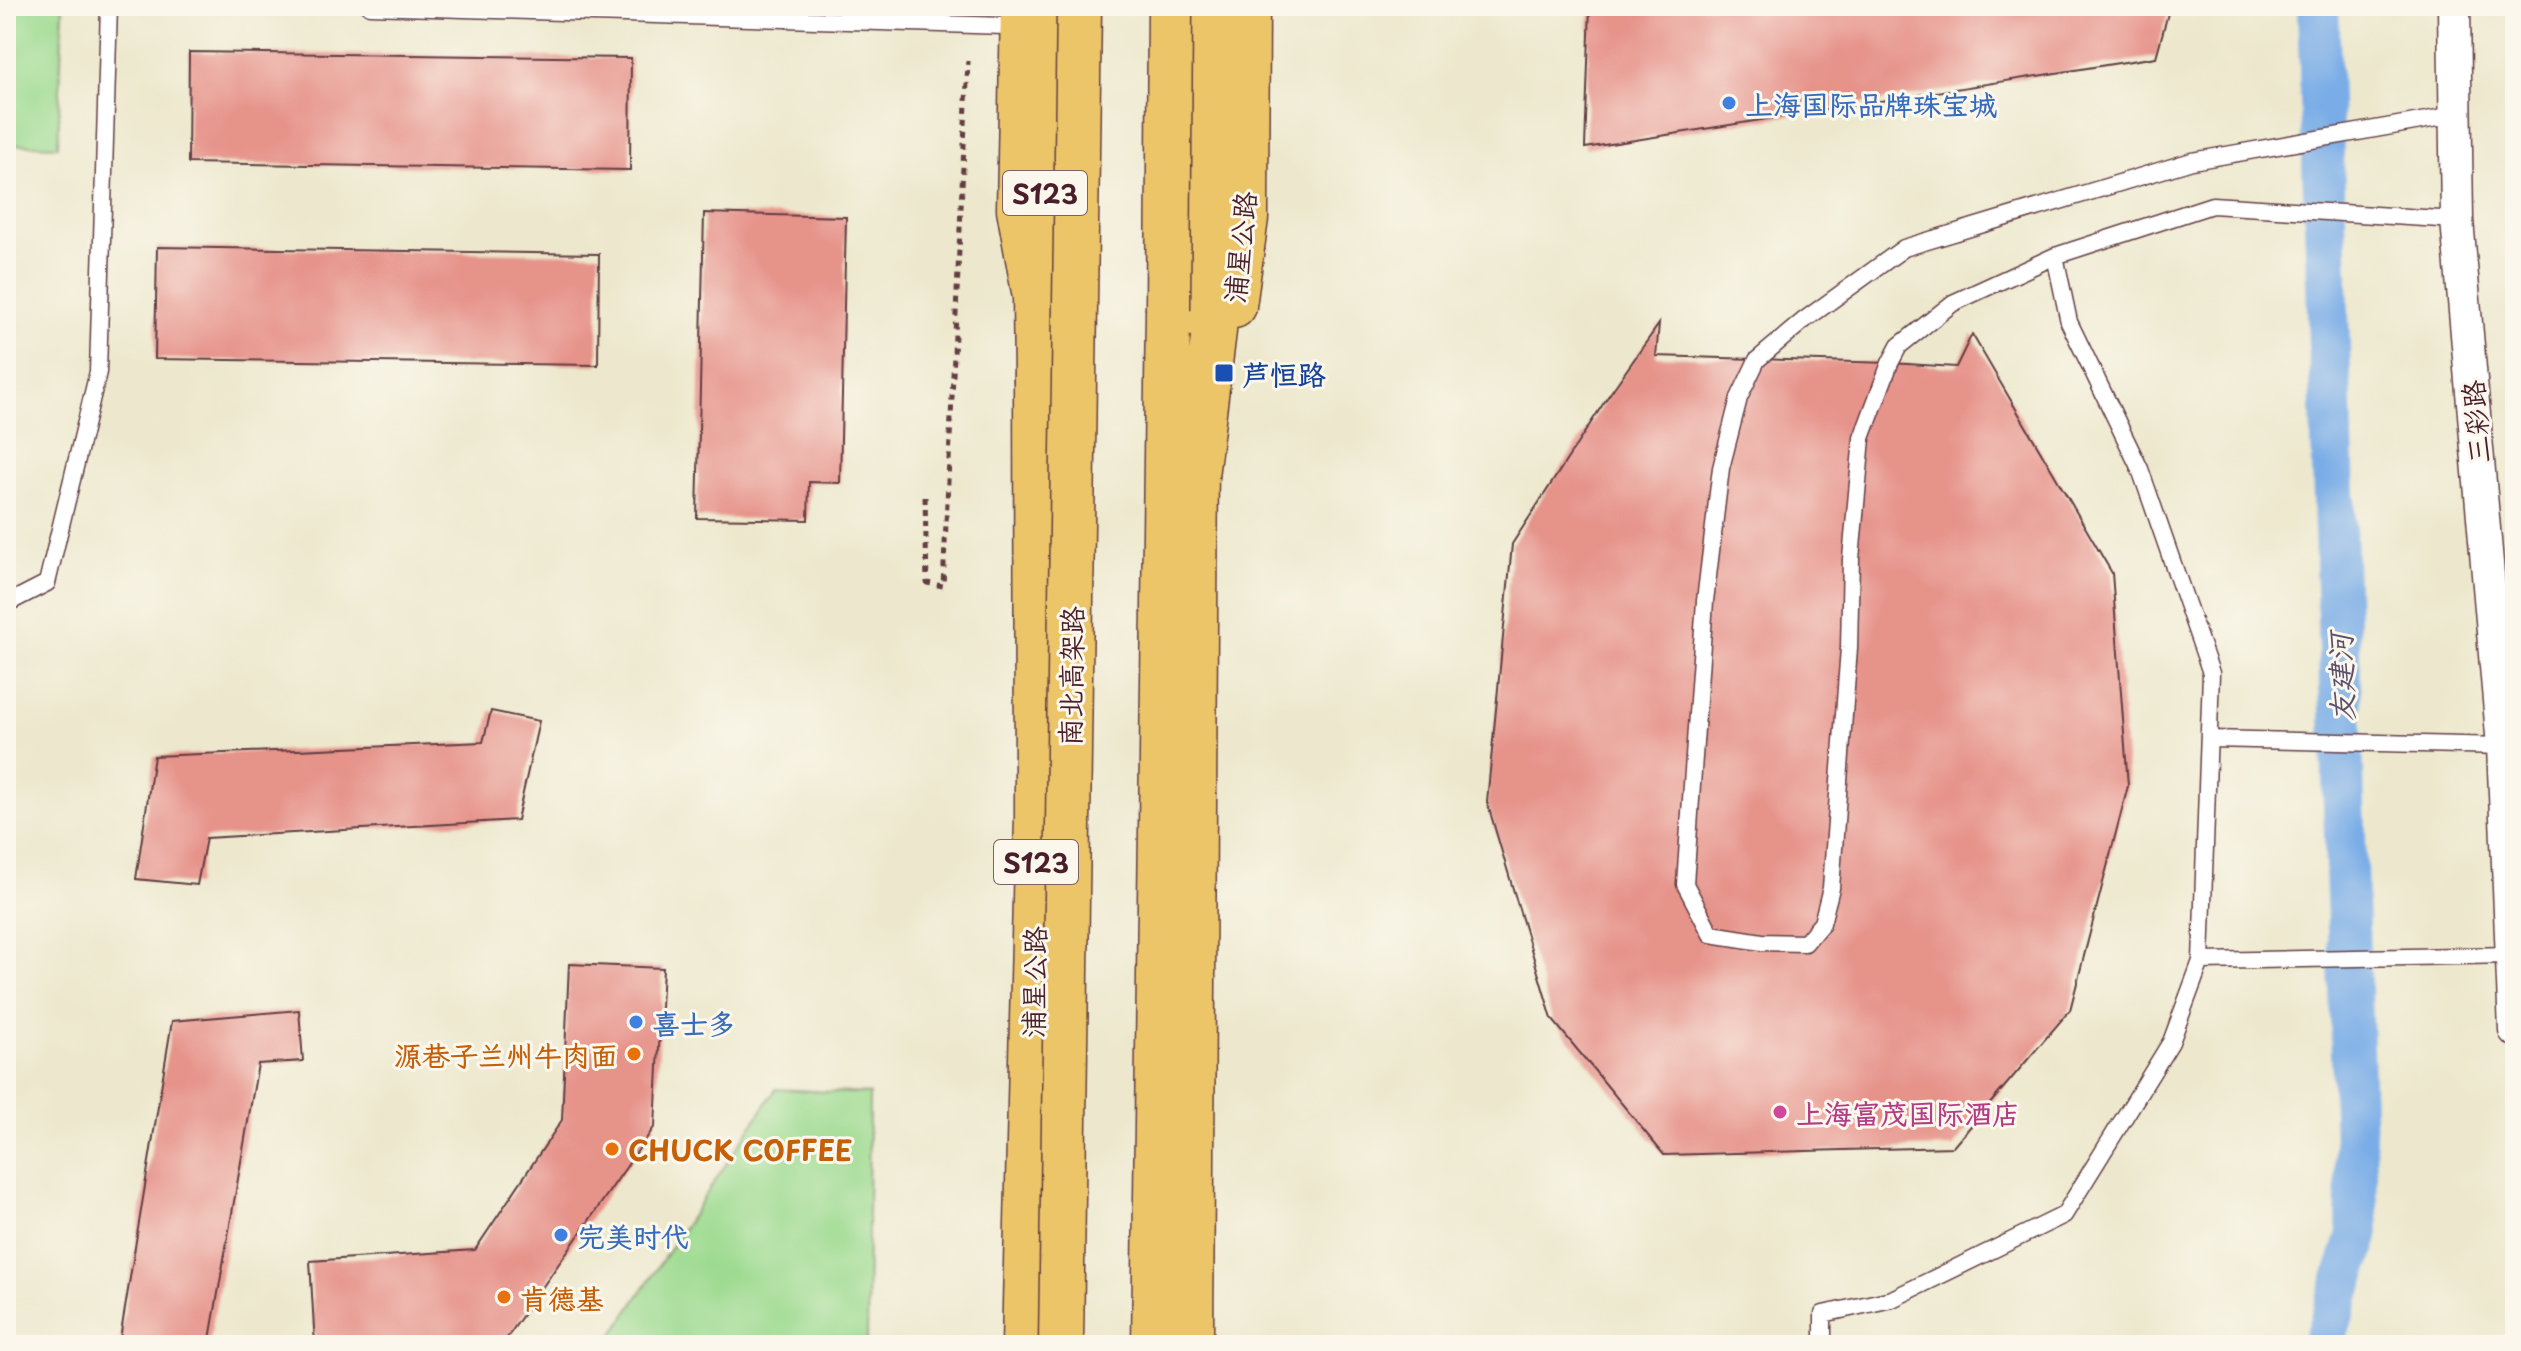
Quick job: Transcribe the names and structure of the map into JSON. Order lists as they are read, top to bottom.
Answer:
{
  "streets": {
    "main road": ["S123", "浦星公路", "南北高架路"],
    "street": ["三彩路"]
  },
  "water": ["友建河"],
  "places": {
    "other": [
      "上海国际品牌珠宝城",
      "喜士多",
      "源巷子兰州牛肉面",
      "上海富茂国际酒店",
      "CHUCK COFFEE",
      "完美时代",
      "肯德基"
    ],
    "transit": ["芦恒路"]
  }
}
